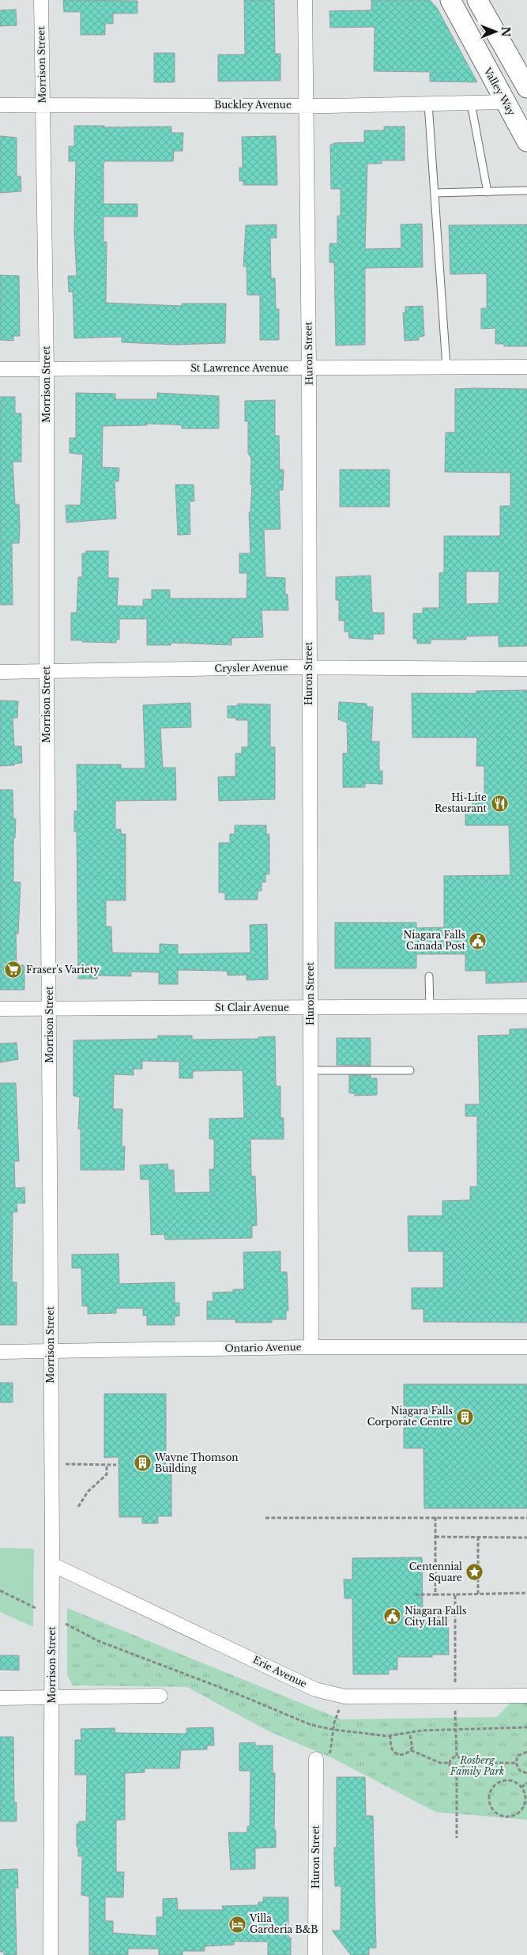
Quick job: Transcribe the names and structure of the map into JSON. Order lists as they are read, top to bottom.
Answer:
{
  "streets": {
    "street": [
      "Morrison Street",
      "Valley Way",
      "Buckley Avenue",
      "Huron Street",
      "St Lawrence Avenue",
      "Crysler Avenue",
      "St Clair Avenue",
      "Ontario Avenue",
      "Erie Avenue"
    ]
  },
  "crossings": [
    ["Morrison Street", "Buckley Avenue"],
    ["Morrison Street", "St Lawrence Avenue"],
    ["Morrison Street", "Crysler Avenue"],
    ["Morrison Street", "St Clair Avenue"],
    ["Morrison Street", "Ontario Avenue"],
    ["Morrison Street", "Erie Avenue"],
    ["Valley Way", "Buckley Avenue"],
    ["Buckley Avenue", "Huron Street"],
    ["Huron Street", "St Lawrence Avenue"],
    ["Huron Street", "Crysler Avenue"],
    ["Huron Street", "St Clair Avenue"],
    ["Huron Street", "Ontario Avenue"]
  ],
  "parks": ["Rosberg Family Park"],
  "places": {
    "restaurant": ["Hi-Lite Restaurant"],
    "public building": ["Niagara Falls Canada Post", "Niagara Falls City Hall"],
    "supermarket": ["Fraser's Variety"],
    "building": ["Niagara Falls Corporate Centre", "Wayne Thomson Building"],
    "place": ["Centennial Square"],
    "hotel": ["Villa Garderia B&B"]
  },
  "north": "right"
}
